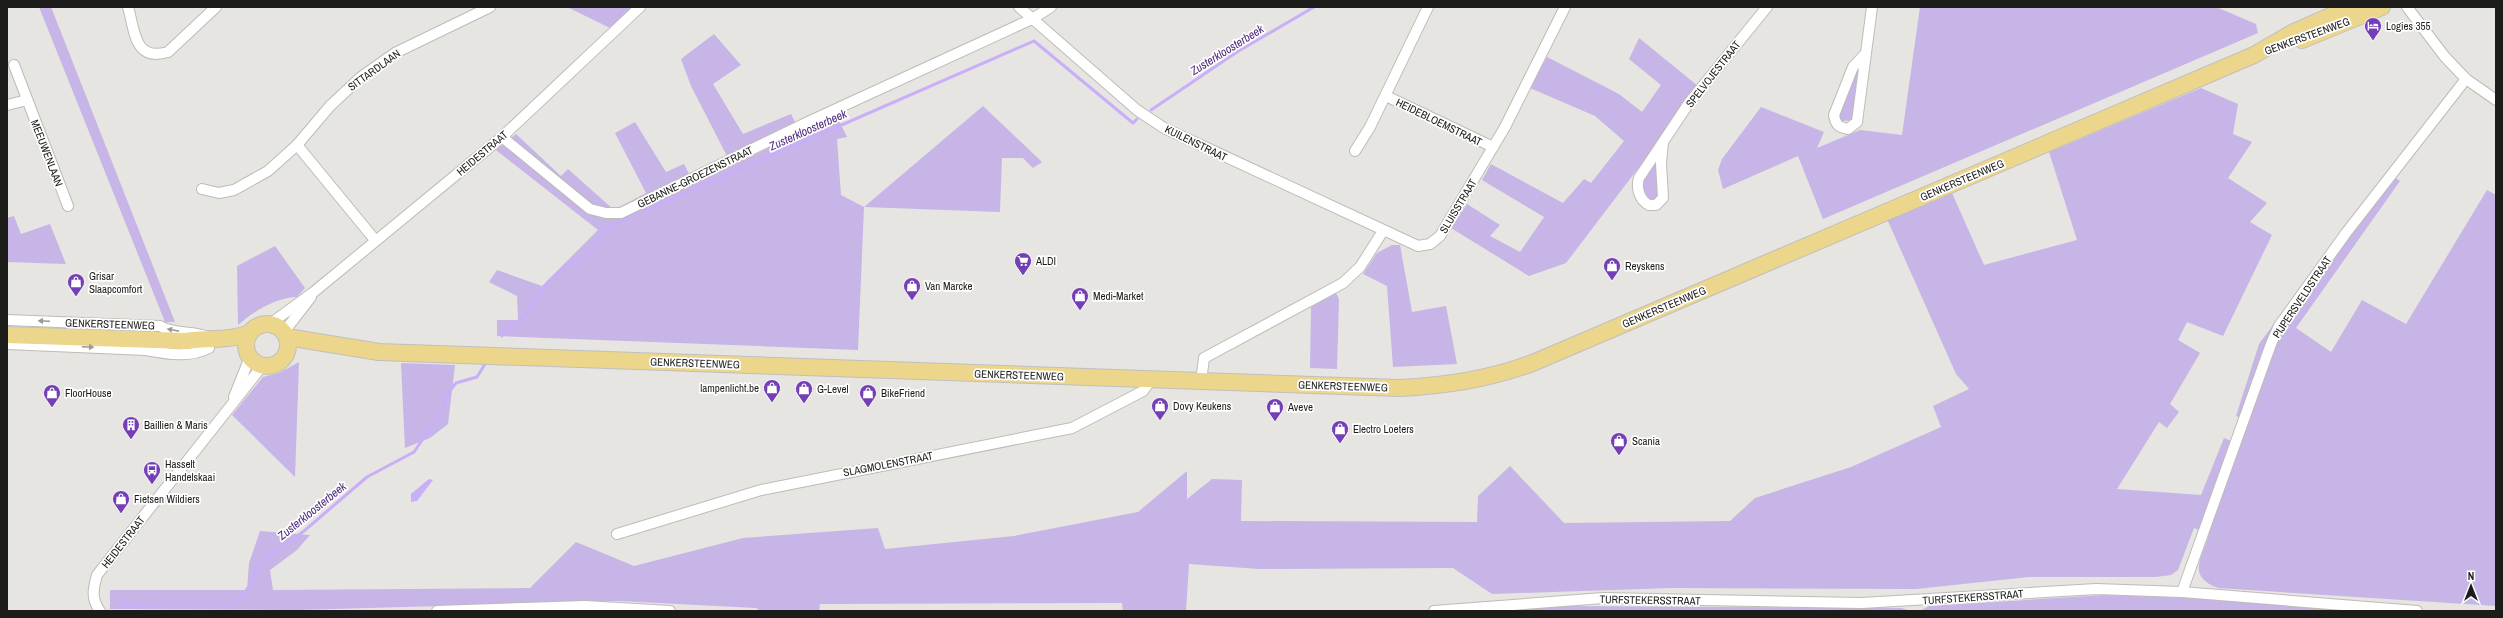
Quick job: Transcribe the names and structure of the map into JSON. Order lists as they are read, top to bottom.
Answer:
{
  "streets": {
    "main road": ["GENKERSTEENWEG"],
    "street": [
      "SITTARDLAAN",
      "SPELVOJESTRAAT",
      "HEIDEBLOEMSTRAAT",
      "KUILENSTRAAT",
      "MEEUWENLAAN",
      "HEIDESTRAAT",
      "GEBANNE-GROEZENSTRAAT",
      "SLUISSTRAAT",
      "PIJPERSVELDSTRAAT",
      "SLAGMOLENSTRAAT",
      "TURFSTEKERSSTRAAT"
    ]
  },
  "crossings": [
    ["GENKERSTEENWEG", "HEIDESTRAAT"],
    ["GENKERSTEENWEG", "SLAGMOLENSTRAAT"],
    ["HEIDEBLOEMSTRAAT", "SLUISSTRAAT"],
    ["KUILENSTRAAT", "GEBANNE-GROEZENSTRAAT"],
    ["KUILENSTRAAT", "SLUISSTRAAT"],
    ["HEIDESTRAAT", "GEBANNE-GROEZENSTRAAT"],
    ["PIJPERSVELDSTRAAT", "TURFSTEKERSSTRAAT"]
  ],
  "water": ["Zusterkloosterbeek"],
  "places": {
    "hotel": ["Logies 355"],
    "supermarket": ["ALDI"],
    "shop": [
      "Reyskens",
      "Grisar Slaapcomfort",
      "Van Marcke",
      "Medi-Market",
      "lampenlicht.be",
      "G-Level",
      "FloorHouse",
      "BikeFriend",
      "Dovy Keukens",
      "Aveve",
      "Electro Loeters",
      "Scania",
      "Fietsen Wildiers"
    ],
    "building": ["Baillien & Maris"],
    "bus stop": ["Hasselt Handelskaai"]
  },
  "north": "top"
}
